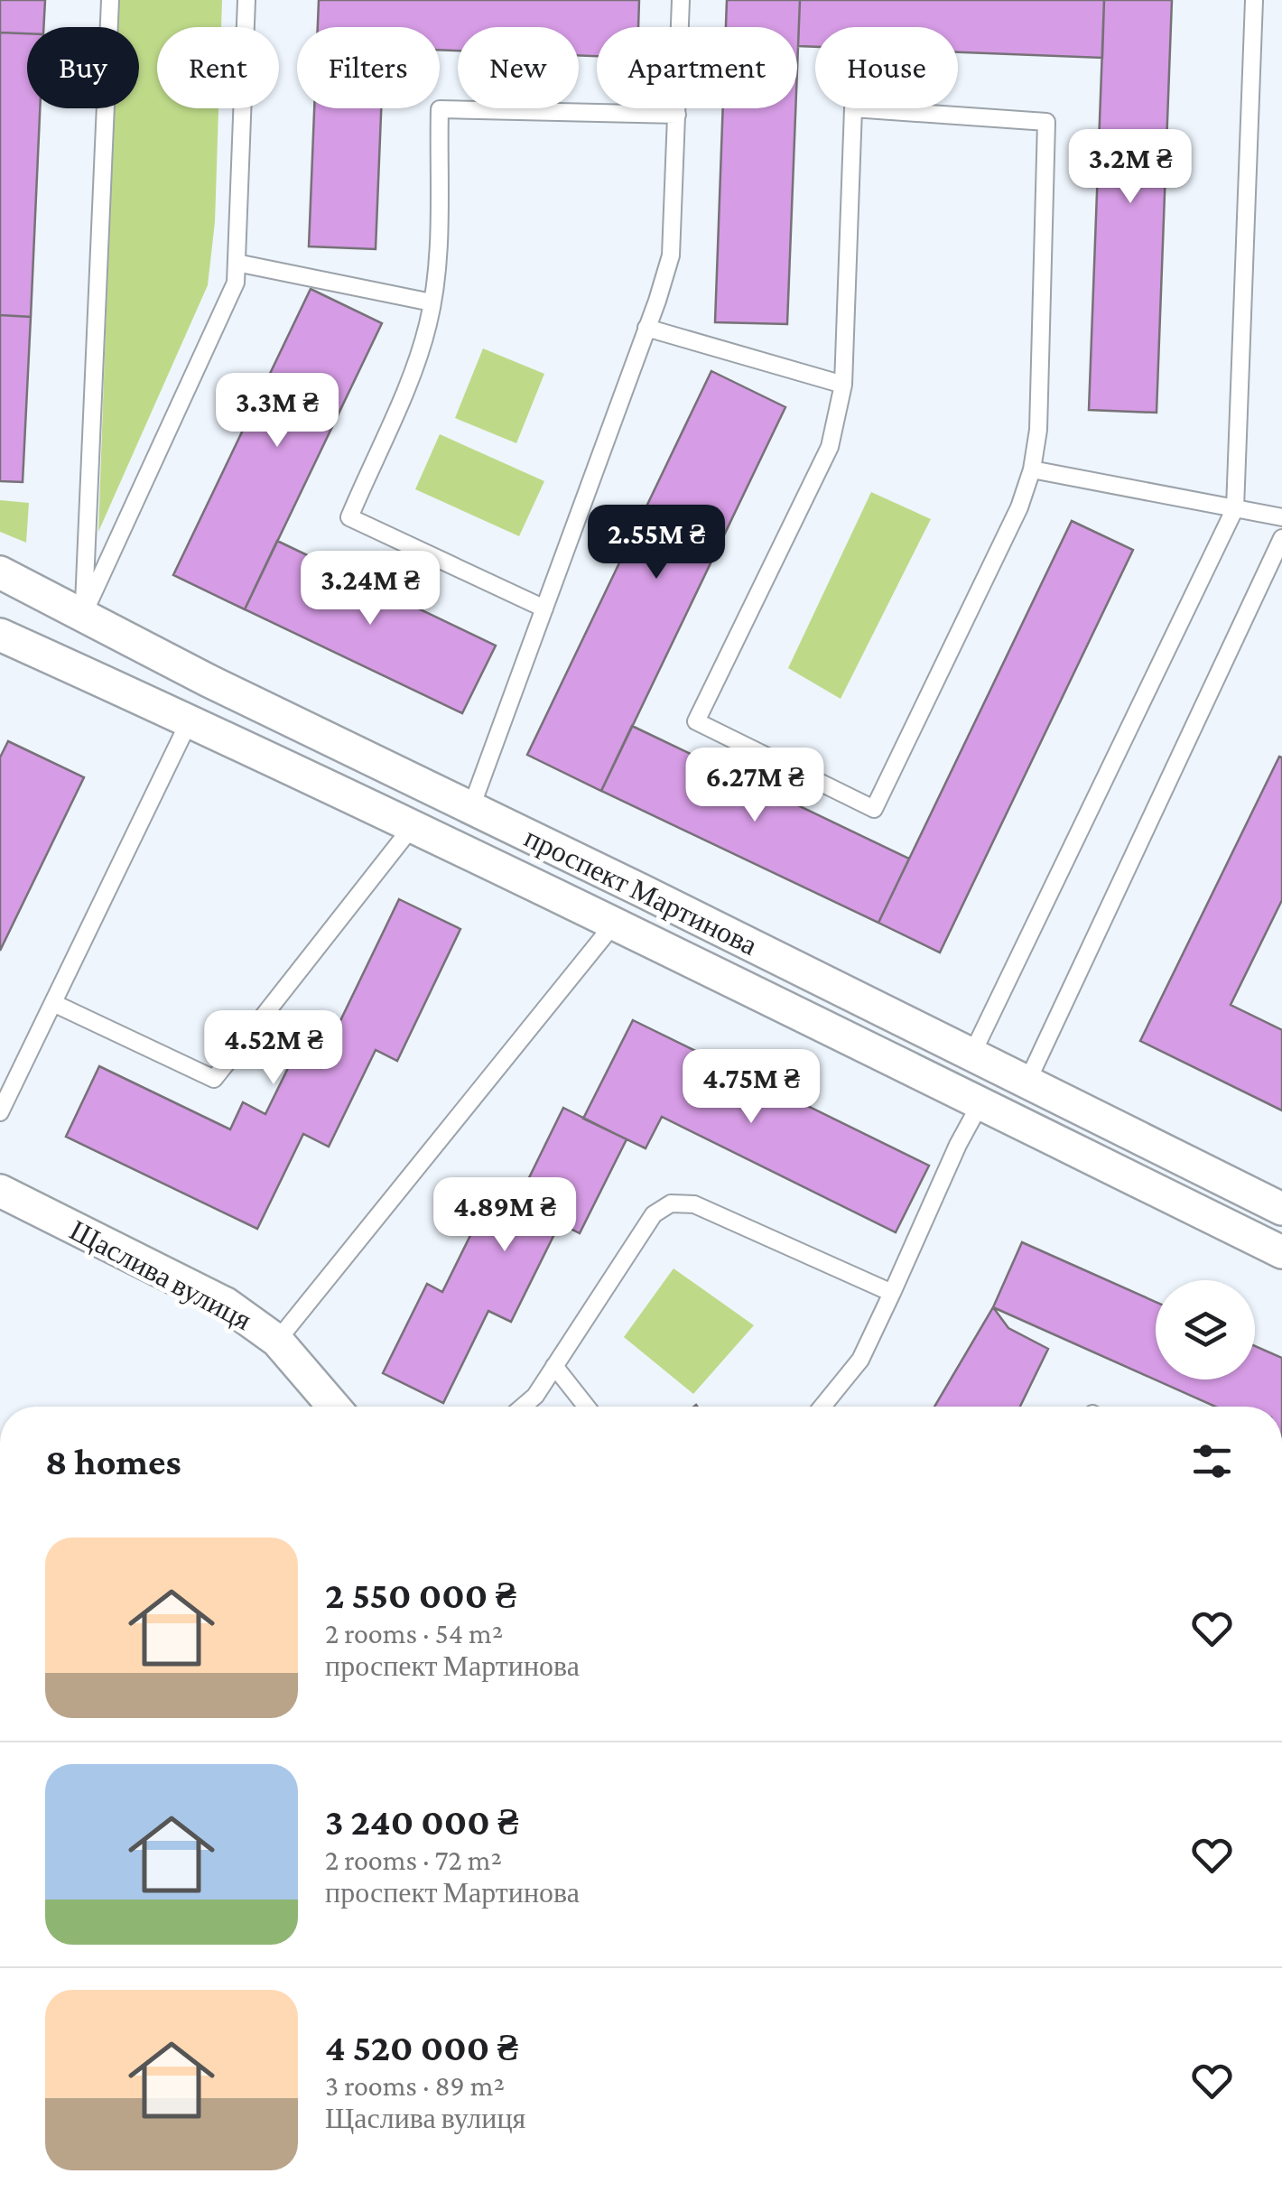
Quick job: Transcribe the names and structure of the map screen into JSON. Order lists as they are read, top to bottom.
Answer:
{
  "streets": {
    "street": ["проспект Мартинова", "Щаслива вулиця"]
  },
  "page": {
    "chip": [
      "Buy",
      "Rent",
      "Filters",
      "New",
      "Apartment",
      "House"
    ],
    "price": [
      "3.2M ₴",
      "3.3M ₴",
      "2.55M ₴",
      "3.24M ₴",
      "6.27M ₴",
      "4.52M ₴",
      "4.75M ₴",
      "4.89M ₴"
    ],
    "heading": "8 homes",
    "list": [
      {
        "name": "2 550 000 ₴",
        "note": "2 rooms · 54 m² · проспект Мартинова"
      },
      {
        "name": "3 240 000 ₴",
        "note": "2 rooms · 72 m² · проспект Мартинова"
      },
      {
        "name": "4 520 000 ₴",
        "note": "3 rooms · 89 m² · Щаслива вулиця"
      }
    ]
  }
}
